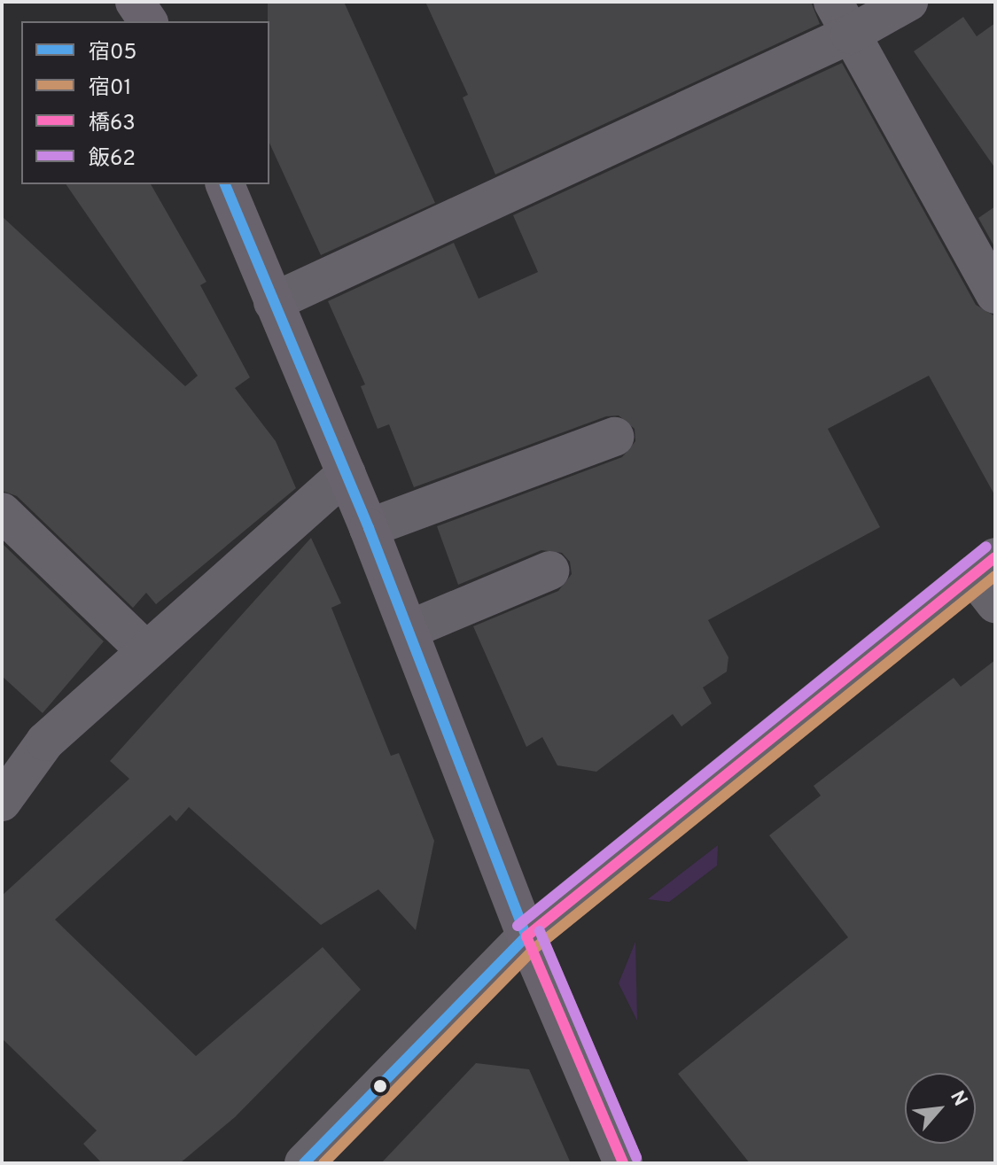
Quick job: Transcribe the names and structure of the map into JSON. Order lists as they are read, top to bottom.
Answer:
{
  "lines": [
    "transit line 宿05",
    "transit line 飯62",
    "transit line 橋63",
    "transit line 宿01"
  ],
  "legend": [
    "宿05",
    "宿01",
    "橋63",
    "飯62"
  ],
  "north": "top right"
}
